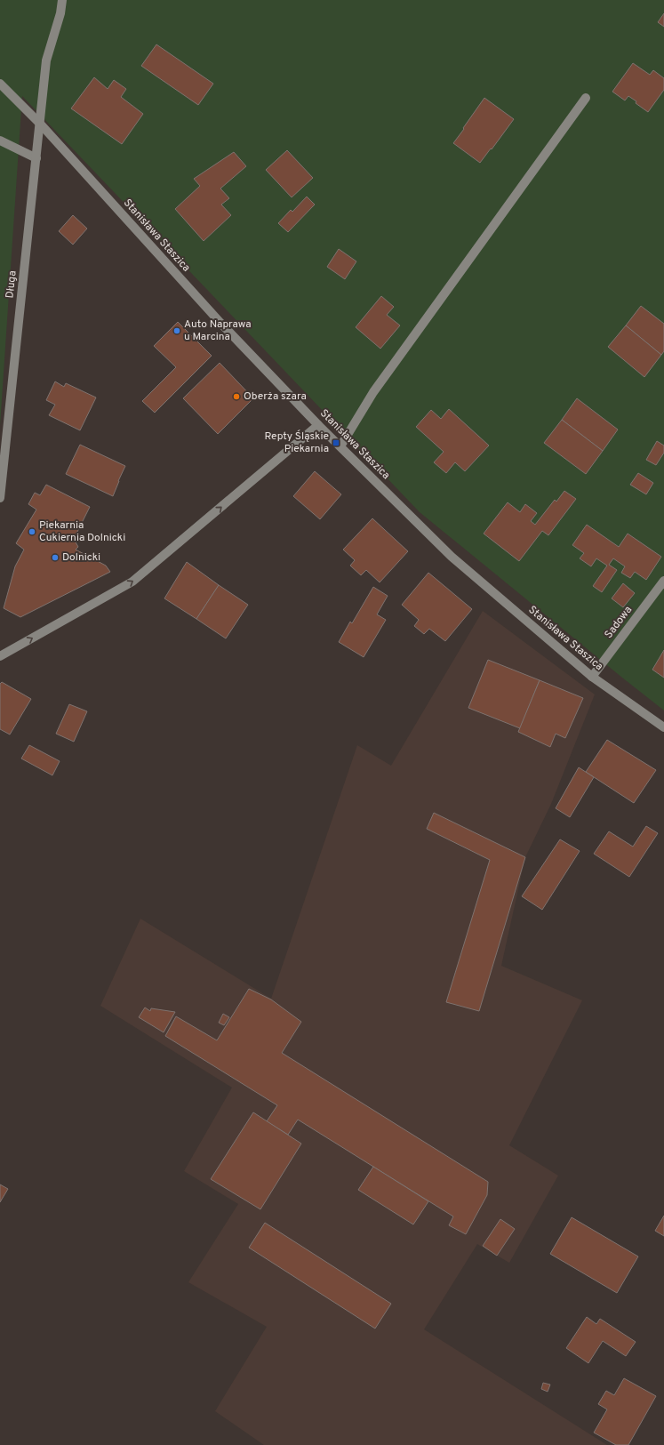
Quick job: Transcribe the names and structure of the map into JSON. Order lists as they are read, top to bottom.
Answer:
{
  "streets": {
    "street": ["Stanisława Staszica", "Długa", "Sadowa"]
  },
  "crossings": [
    ["Stanisława Staszica", "Długa"],
    ["Stanisława Staszica", "Sadowa"]
  ],
  "places": {
    "other": [
      "Auto Naprawa u Marcina",
      "Oberża szara",
      "Piekarnia Cukiernia Dolnicki",
      "Dolnicki"
    ],
    "transit": ["Repty Śląskie Piekarnia"]
  }
}
